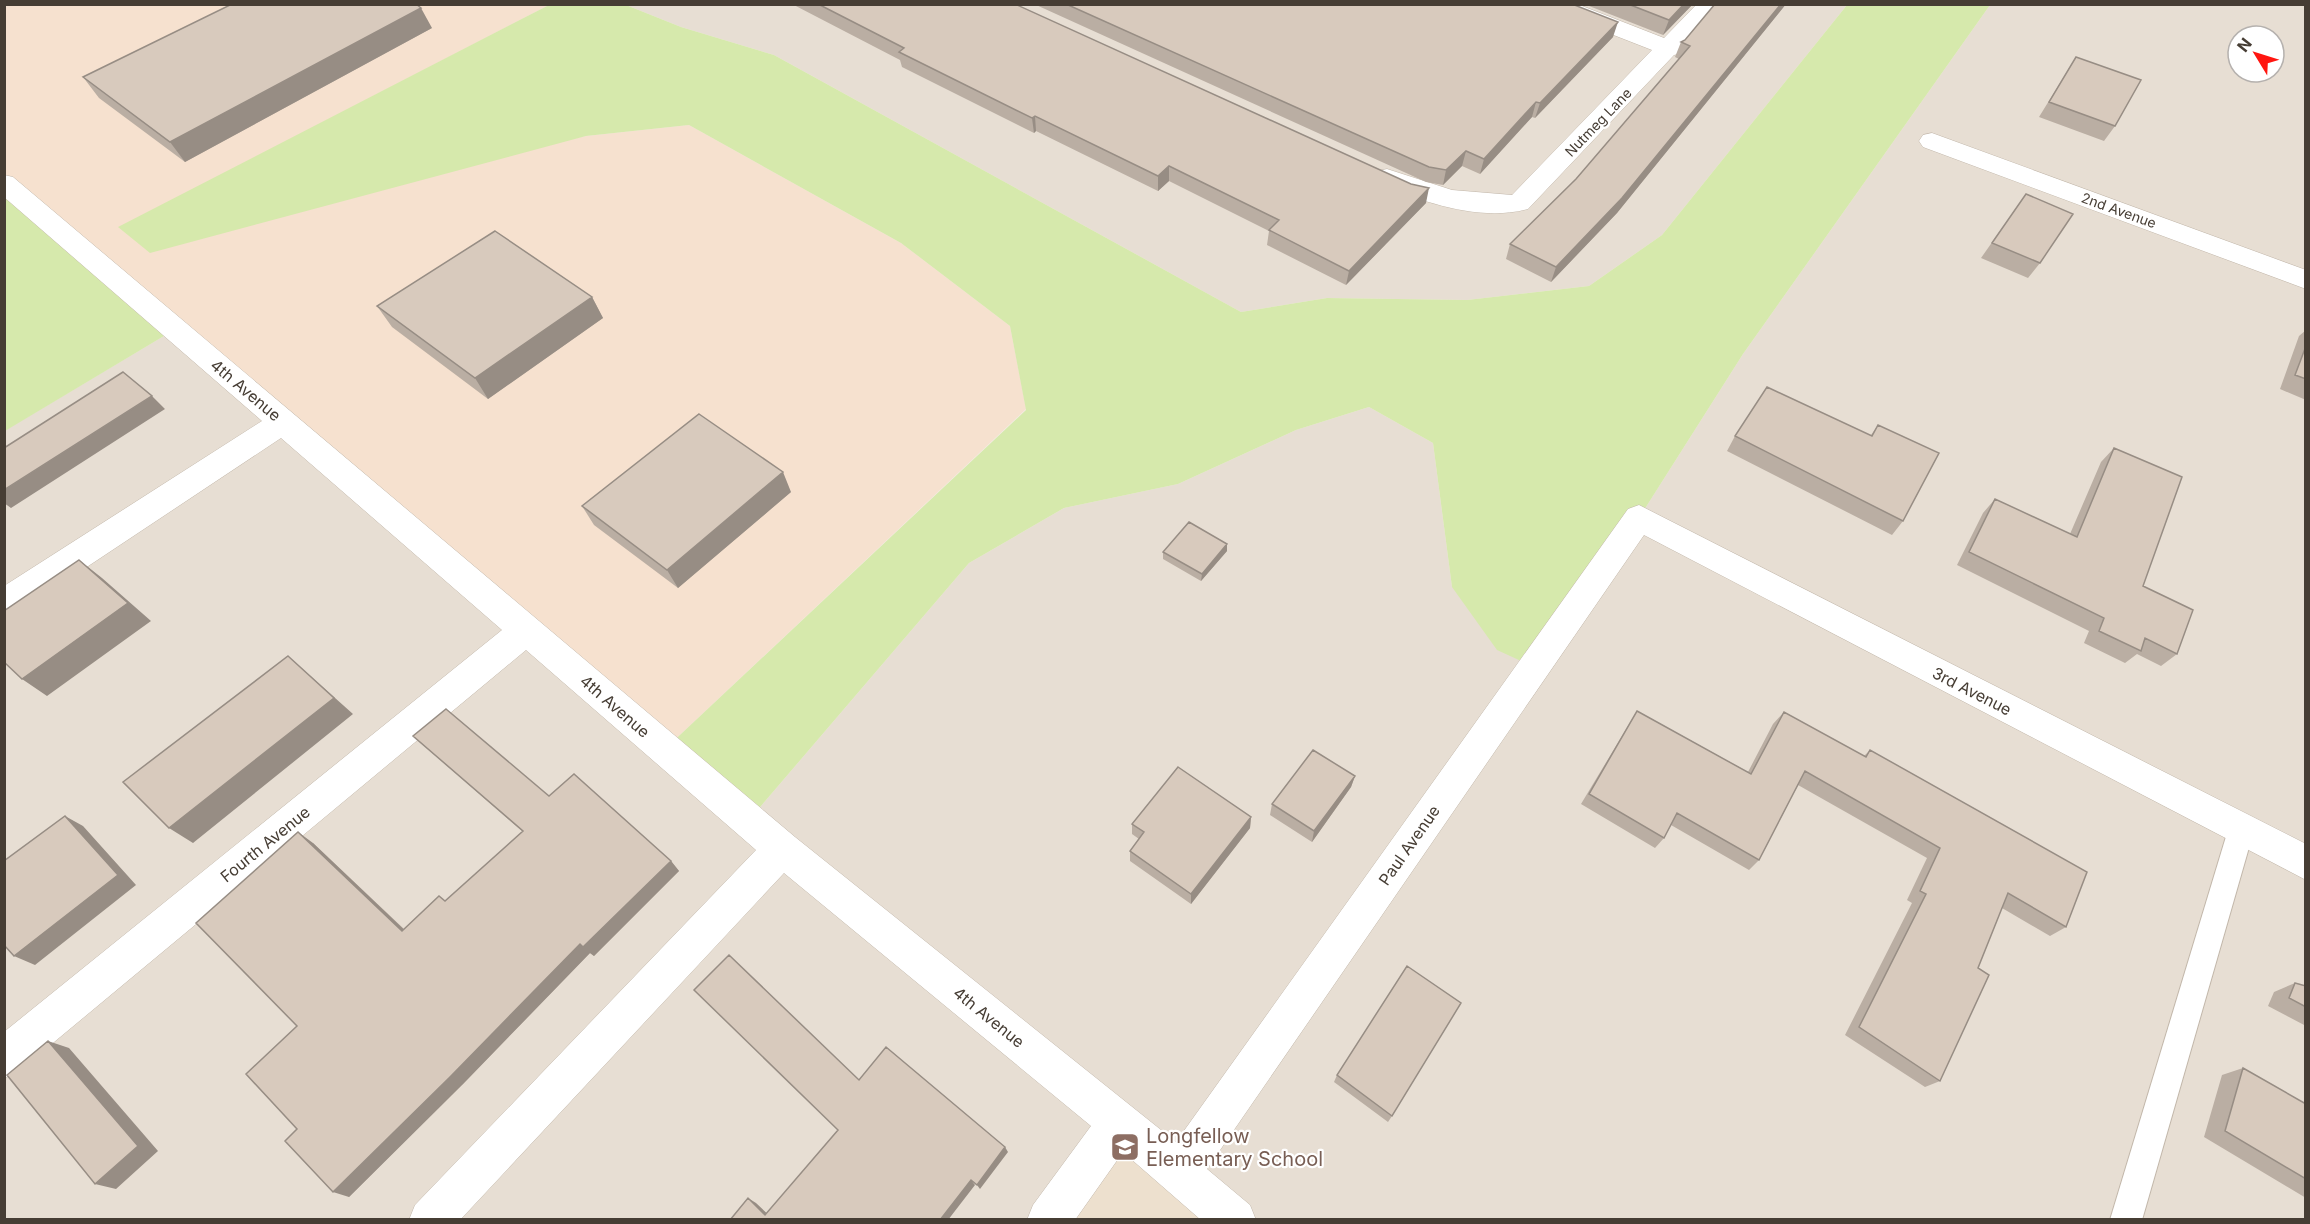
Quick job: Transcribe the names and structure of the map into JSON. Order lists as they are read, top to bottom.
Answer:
{
  "streets": {
    "street": [
      "Nutmeg Lane",
      "2nd Avenue",
      "4th Avenue",
      "3rd Avenue",
      "Fourth Avenue",
      "Paul Avenue"
    ]
  },
  "crossings": [
    ["4th Avenue", "Fourth Avenue"],
    ["4th Avenue", "Paul Avenue"],
    ["3rd Avenue", "Paul Avenue"]
  ],
  "places": {
    "school or university": ["Longfellow Elementary School"]
  },
  "north": "top left"
}
